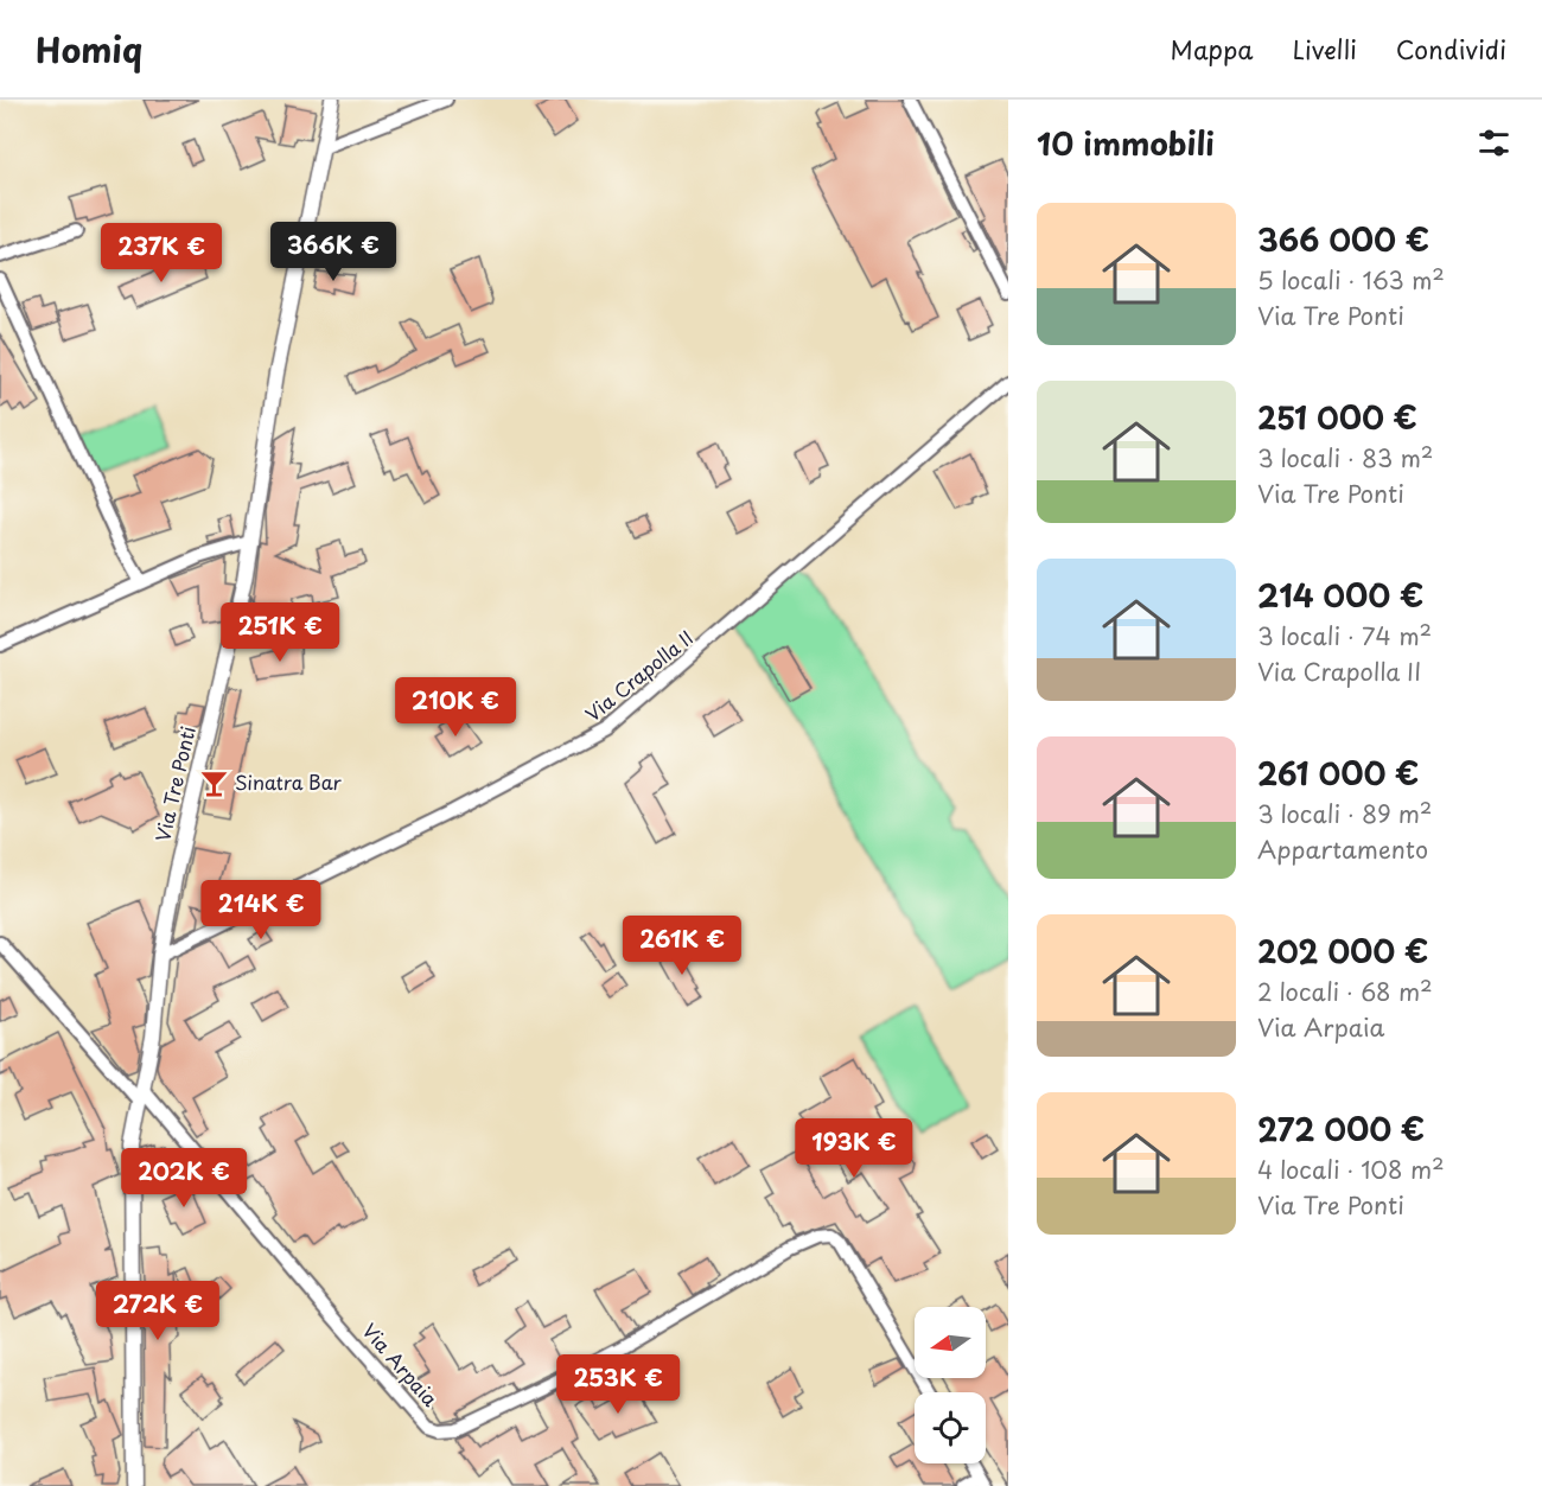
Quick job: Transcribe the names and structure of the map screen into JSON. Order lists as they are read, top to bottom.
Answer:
{
  "streets": {
    "street": ["Via Crapolla II", "Via Tre Ponti", "Via Arpaia"]
  },
  "crossings": [
    ["Via Crapolla II", "Via Tre Ponti"],
    ["Via Tre Ponti", "Via Arpaia"]
  ],
  "places": {
    "bar": ["Sinatra Bar"]
  },
  "north": "left",
  "page": {
    "header": "Homiq",
    "nav": ["Mappa", "Livelli", "Condividi"],
    "heading": "10 immobili",
    "list": [
      {
        "name": "366 000 €",
        "note": "5 locali · 163 m² · Via Tre Ponti"
      },
      {
        "name": "251 000 €",
        "note": "3 locali · 83 m² · Via Tre Ponti"
      },
      {
        "name": "214 000 €",
        "note": "3 locali · 74 m² · Via Crapolla II"
      },
      {
        "name": "261 000 €",
        "note": "3 locali · 89 m² · Appartamento"
      },
      {
        "name": "202 000 €",
        "note": "2 locali · 68 m² · Via Arpaia"
      },
      {
        "name": "272 000 €",
        "note": "4 locali · 108 m² · Via Tre Ponti"
      }
    ],
    "price": [
      "366K €",
      "237K €",
      "251K €",
      "210K €",
      "214K €",
      "261K €",
      "193K €",
      "202K €",
      "272K €",
      "253K €"
    ]
  }
}
